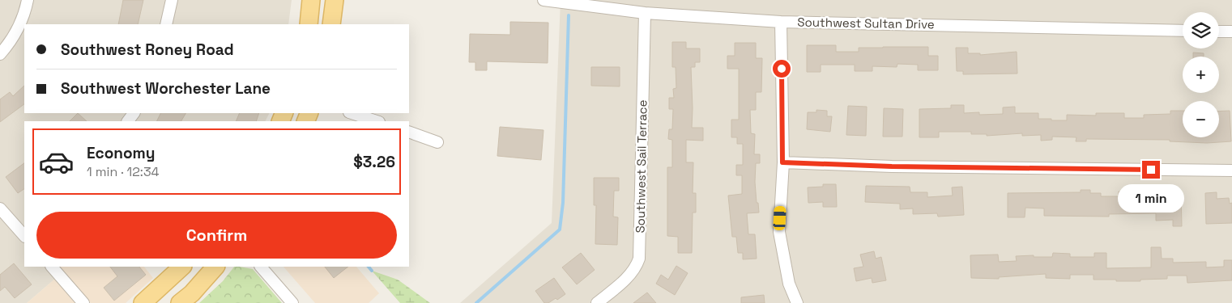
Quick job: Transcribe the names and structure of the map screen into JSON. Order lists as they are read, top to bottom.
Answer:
{
  "streets": {
    "street": ["Southwest Sultan Drive", "Southwest Sail Terrace"]
  },
  "crossings": [
    ["Southwest Sultan Drive", "Southwest Sail Terrace"]
  ],
  "page": {
    "map_buttons": ["+", "−"],
    "banner": ["Southwest Roney Road", "Southwest Worchester Lane"],
    "list": [
      {
        "name": "Economy",
        "note": "1 min · 12:34",
        "value": "$3.26"
      }
    ],
    "bubble": "1 min",
    "buttons": "Confirm"
  }
}
